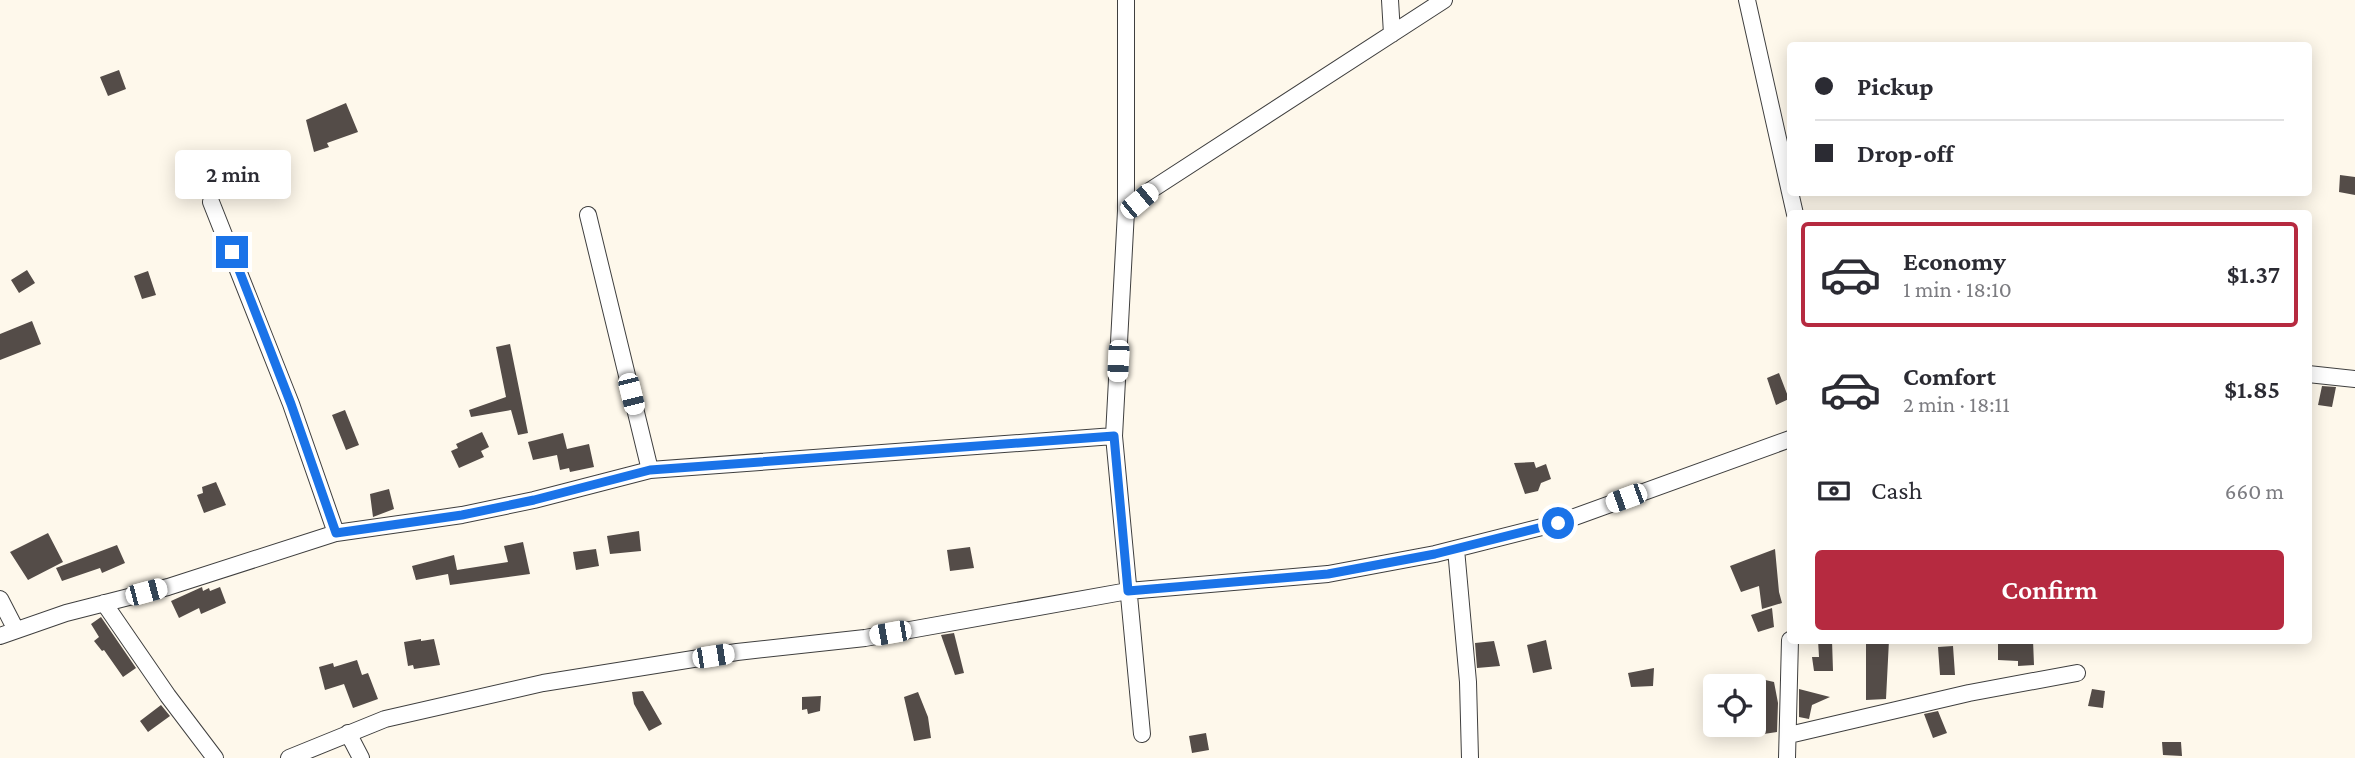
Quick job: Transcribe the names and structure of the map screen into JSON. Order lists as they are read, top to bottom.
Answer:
{
  "page": {
    "banner": ["Pickup", "Drop-off"],
    "bubble": "2 min",
    "list": [
      {
        "name": "Economy",
        "note": "1 min · 18:10",
        "value": "$1.37"
      },
      {
        "name": "Comfort",
        "note": "2 min · 18:11",
        "value": "$1.85"
      }
    ],
    "pay": ["Cash", "660 m"],
    "buttons": "Confirm"
  }
}
